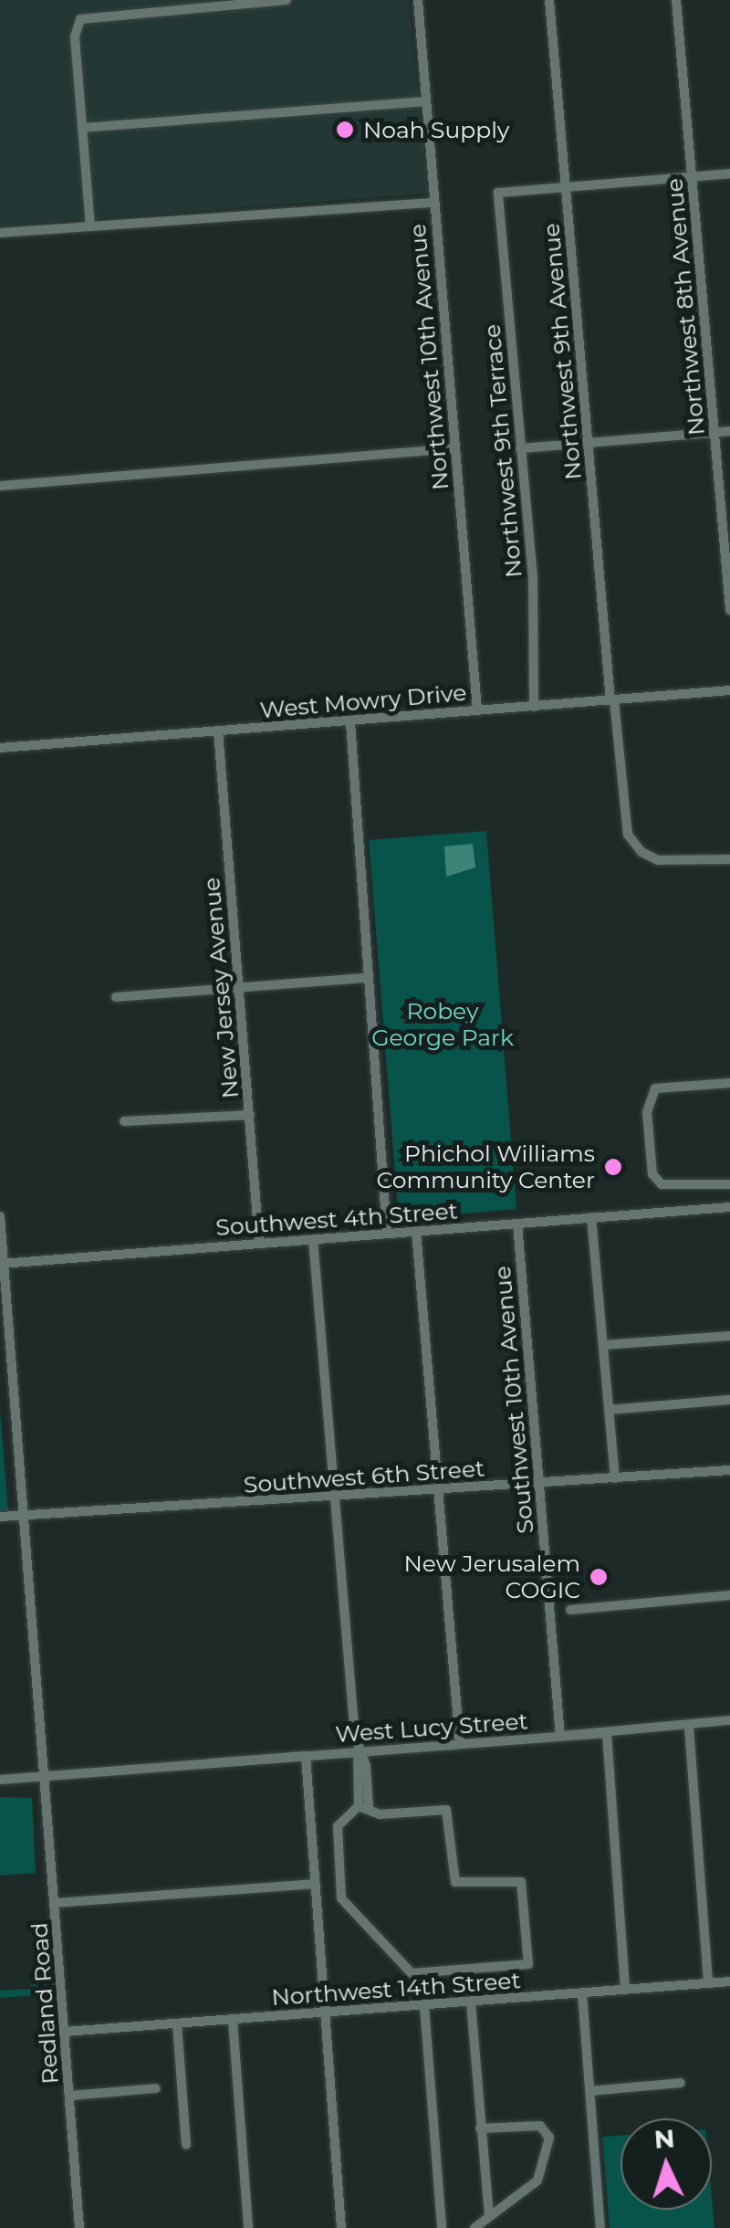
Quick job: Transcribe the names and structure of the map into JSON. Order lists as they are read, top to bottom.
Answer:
{
  "streets": {
    "street": [
      "Northwest 8th Avenue",
      "Northwest 9th Avenue",
      "Northwest 10th Avenue",
      "Northwest 9th Terrace",
      "West Mowry Drive",
      "New Jersey Avenue",
      "Southwest 4th Street",
      "Southwest 10th Avenue",
      "Southwest 6th Street",
      "West Lucy Street",
      "Northwest 14th Street",
      "Redland Road"
    ]
  },
  "crossings": [
    ["Northwest 9th Avenue", "Northwest 9th Terrace"],
    ["Northwest 9th Avenue", "West Mowry Drive"],
    ["Northwest 10th Avenue", "West Mowry Drive"],
    ["Northwest 9th Terrace", "West Mowry Drive"],
    ["West Mowry Drive", "New Jersey Avenue"],
    ["New Jersey Avenue", "Southwest 4th Street"],
    ["Southwest 4th Street", "Southwest 10th Avenue"],
    ["Southwest 4th Street", "Redland Road"],
    ["Southwest 10th Avenue", "Southwest 6th Street"],
    ["Southwest 10th Avenue", "West Lucy Street"],
    ["Southwest 6th Street", "Redland Road"],
    ["West Lucy Street", "Redland Road"],
    ["Northwest 14th Street", "Redland Road"]
  ],
  "parks": ["Robey George Park"],
  "places": ["Noah Supply", "Phichol Williams Community Center", "New Jerusalem COGIC"],
  "north": "top"
}
